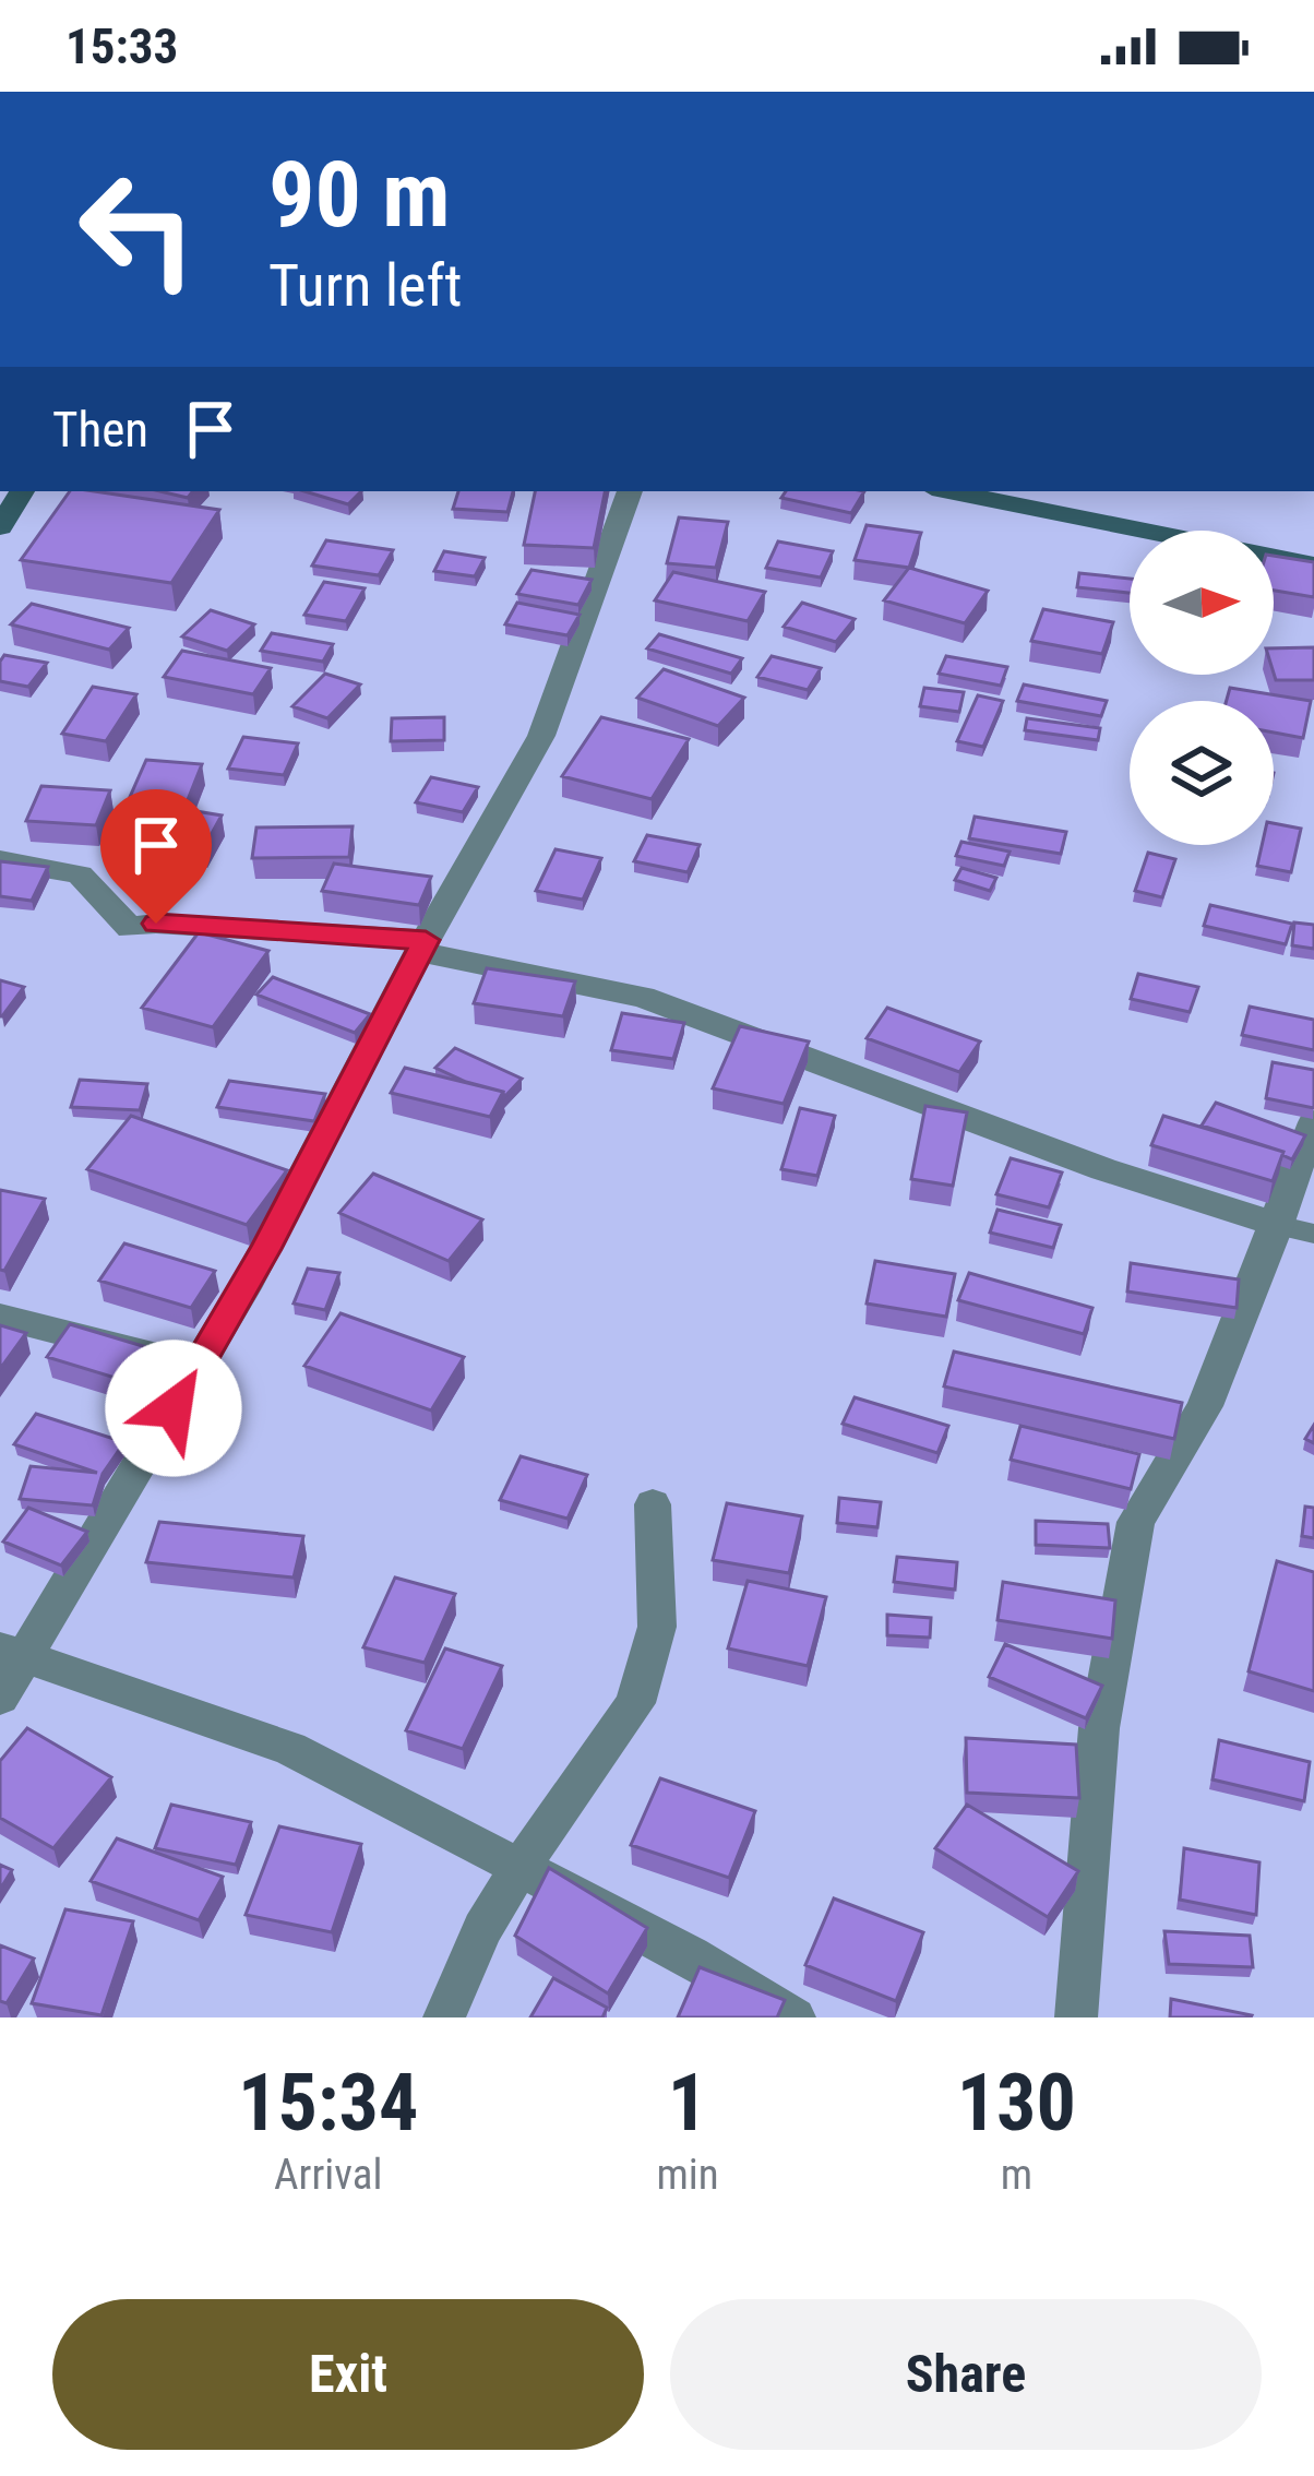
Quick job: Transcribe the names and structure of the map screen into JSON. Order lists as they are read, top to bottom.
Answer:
{
  "north": "right",
  "page": {
    "status": "15:33",
    "turn": ["90 m", "Turn left"],
    "then": "Then",
    "eta": [
      "15:34",
      "Arrival",
      "1",
      "min",
      "130",
      "m"
    ],
    "buttons": ["Exit", "Share"]
  }
}
